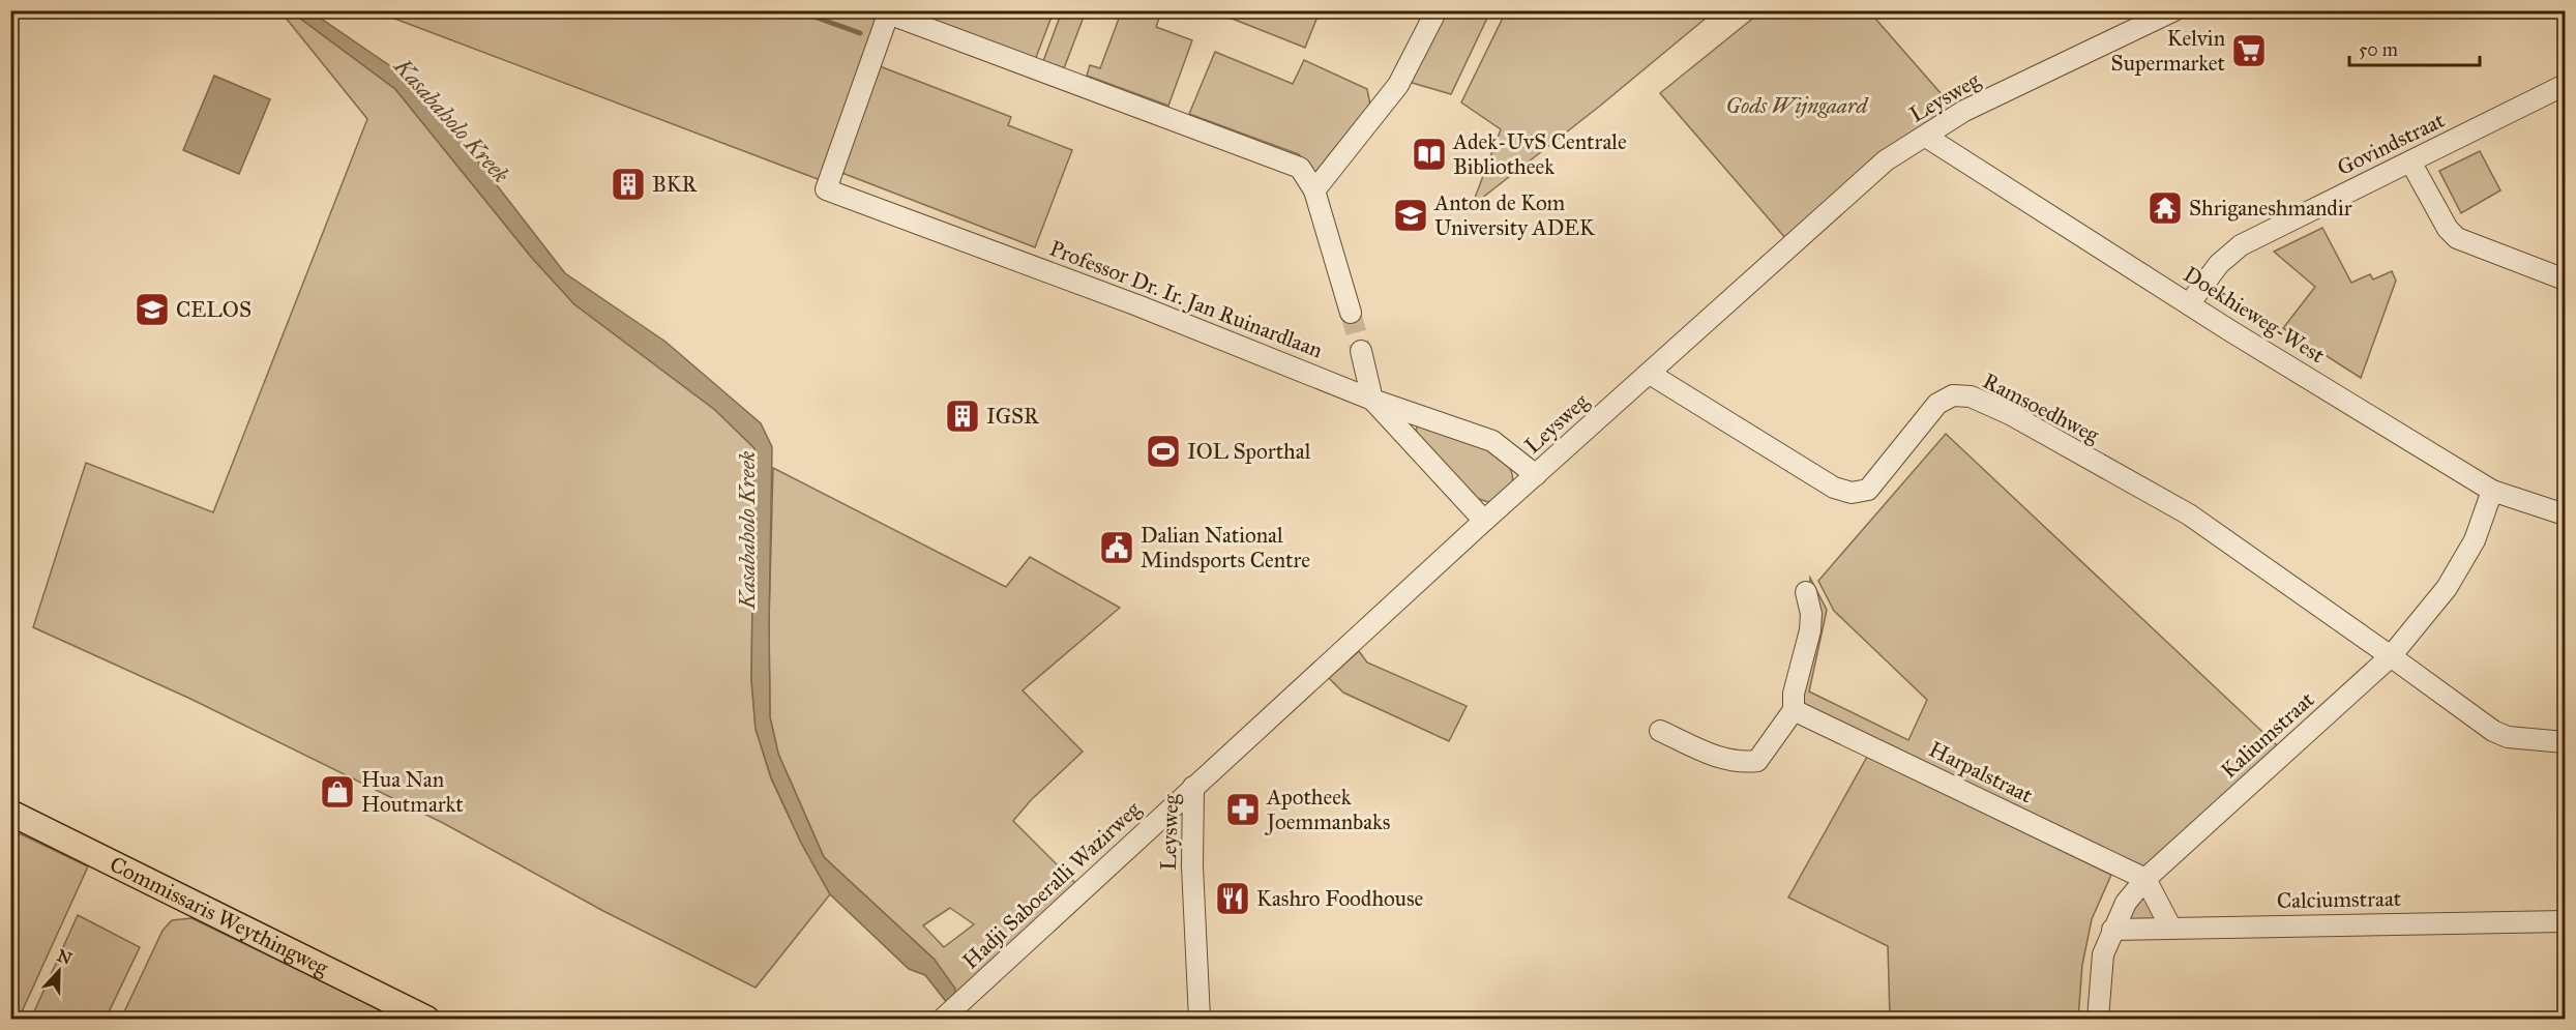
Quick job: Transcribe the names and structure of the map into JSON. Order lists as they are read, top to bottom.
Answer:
{
  "streets": {
    "main road": ["Commissaris Weythingweg"],
    "street": [
      "Leysweg",
      "Govindstraat",
      "Professor Dr. Ir. Jan Ruinardlaan",
      "Doekhieweg-West",
      "Ramsoedhweg",
      "Kaliumstraat",
      "Harpalstraat",
      "Hadji Saboeralli Wazirweg",
      "Calciumstraat"
    ]
  },
  "crossings": [
    ["Leysweg", "Professor Dr. Ir. Jan Ruinardlaan"],
    ["Leysweg", "Doekhieweg-West"],
    ["Leysweg", "Ramsoedhweg"],
    ["Leysweg", "Hadji Saboeralli Wazirweg"],
    ["Govindstraat", "Doekhieweg-West"],
    ["Doekhieweg-West", "Kaliumstraat"],
    ["Ramsoedhweg", "Kaliumstraat"],
    ["Kaliumstraat", "Harpalstraat"],
    ["Kaliumstraat", "Calciumstraat"]
  ],
  "water": ["Kasabaholo Kreek"],
  "parks": ["Gods Wijngaard"],
  "places": {
    "supermarket": ["Kelvin Supermarket"],
    "library": ["Adek-UvS Centrale Bibliotheek"],
    "building": ["BKR", "IGSR"],
    "temple": ["Shriganeshmandir"],
    "school or university": ["Anton de Kom University ADEK", "CELOS"],
    "sports": ["IOL Sporthal"],
    "public building": ["Dalian National Mindsports Centre"],
    "shop": ["Hua Nan Houtmarkt"],
    "pharmacy": ["Apotheek Joemmanbaks"],
    "restaurant": ["Kashro Foodhouse"]
  },
  "scale_bar": "50 m",
  "north": "top"
}
